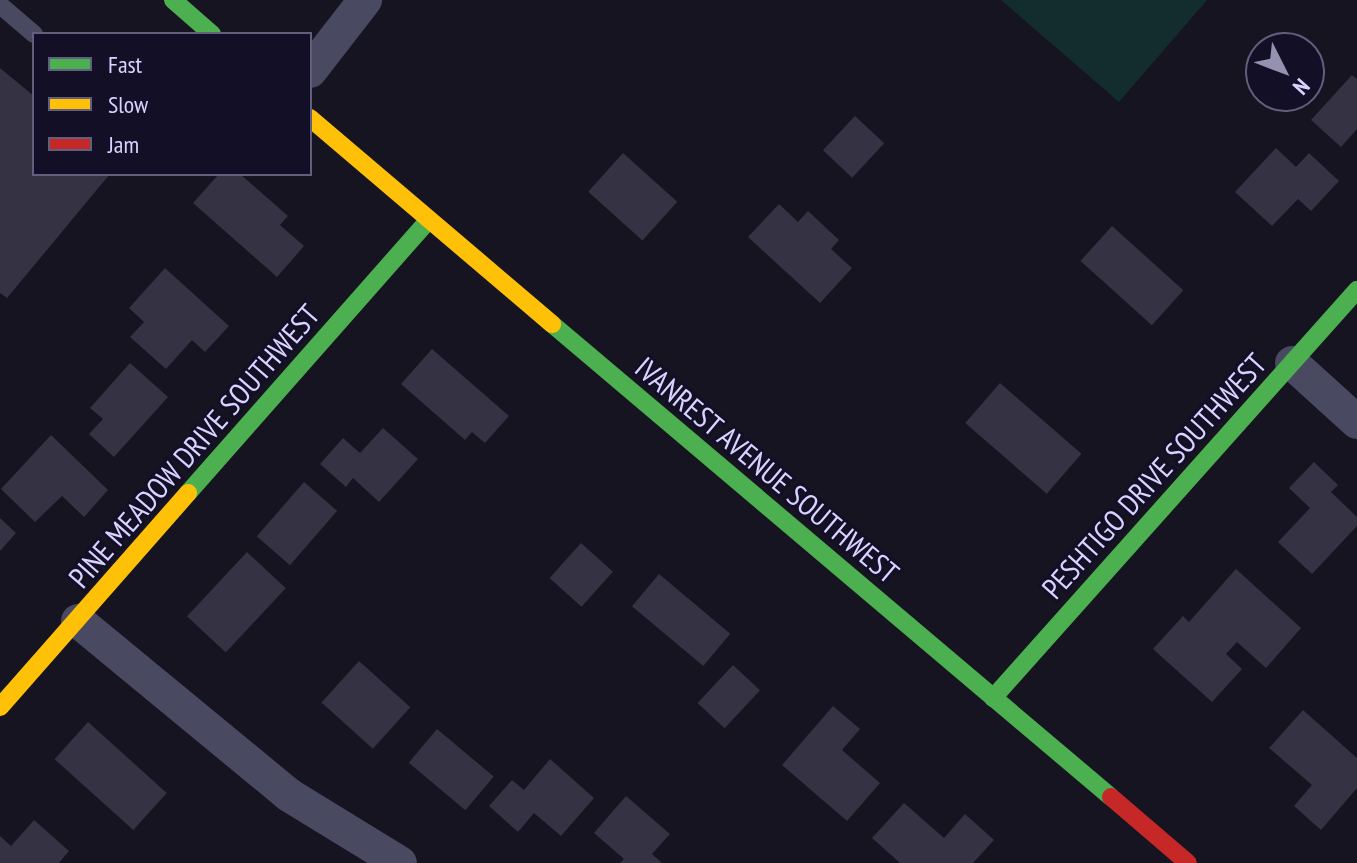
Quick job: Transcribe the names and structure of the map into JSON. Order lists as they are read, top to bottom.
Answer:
{
  "streets": {
    "street": ["PINE MEADOW DRIVE SOUTHWEST", "IVANREST AVENUE SOUTHWEST", "PESHTIGO DRIVE SOUTHWEST"]
  },
  "crossings": [
    ["PINE MEADOW DRIVE SOUTHWEST", "IVANREST AVENUE SOUTHWEST"],
    ["IVANREST AVENUE SOUTHWEST", "PESHTIGO DRIVE SOUTHWEST"]
  ],
  "legend": ["Fast", "Slow", "Jam"],
  "north": "bottom right"
}
